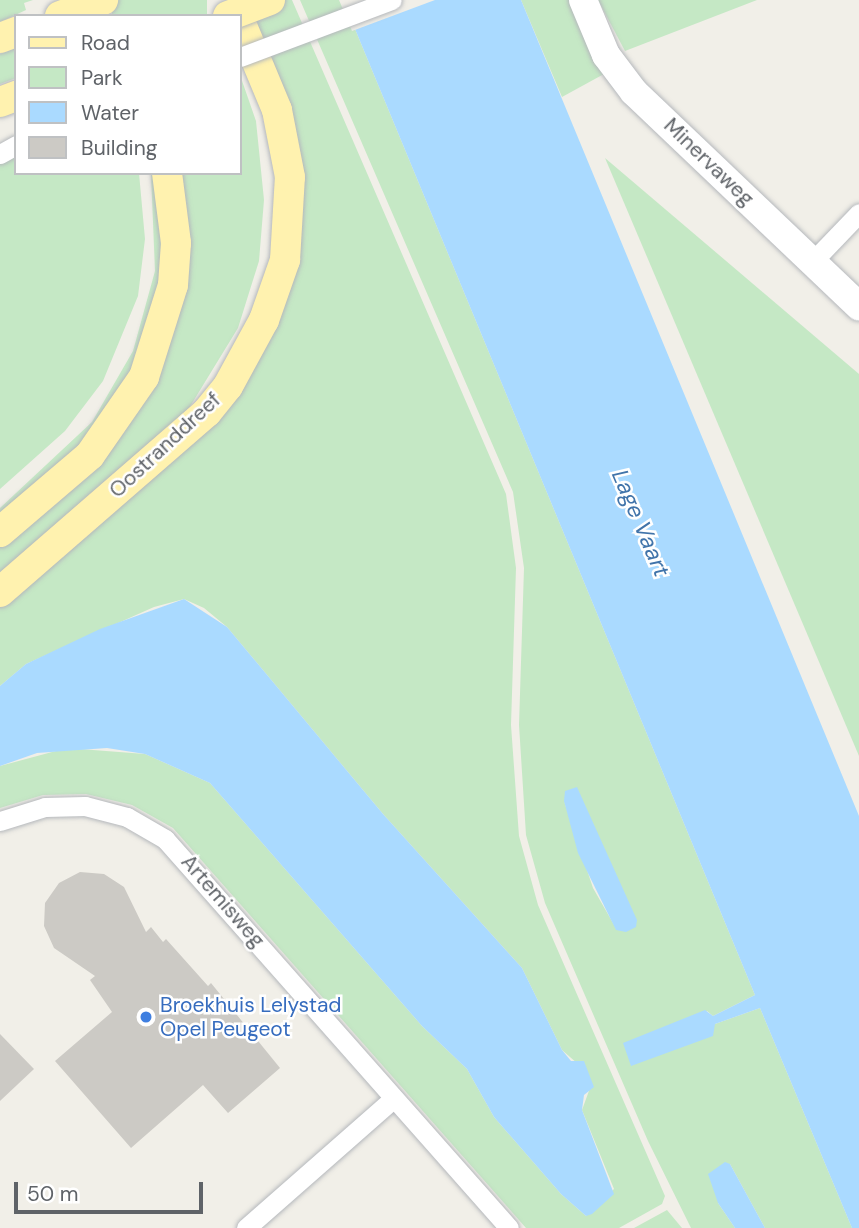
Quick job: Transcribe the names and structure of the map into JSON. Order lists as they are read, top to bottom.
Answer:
{
  "streets": {
    "main road": ["Oostranddreef"],
    "street": ["Minervaweg", "Artemisweg"]
  },
  "water": ["Lage Vaart"],
  "places": ["Broekhuis Lelystad Opel Peugeot"],
  "legend": [
    "Road",
    "Park",
    "Water",
    "Building"
  ],
  "scale_bar": "50 m"
}
